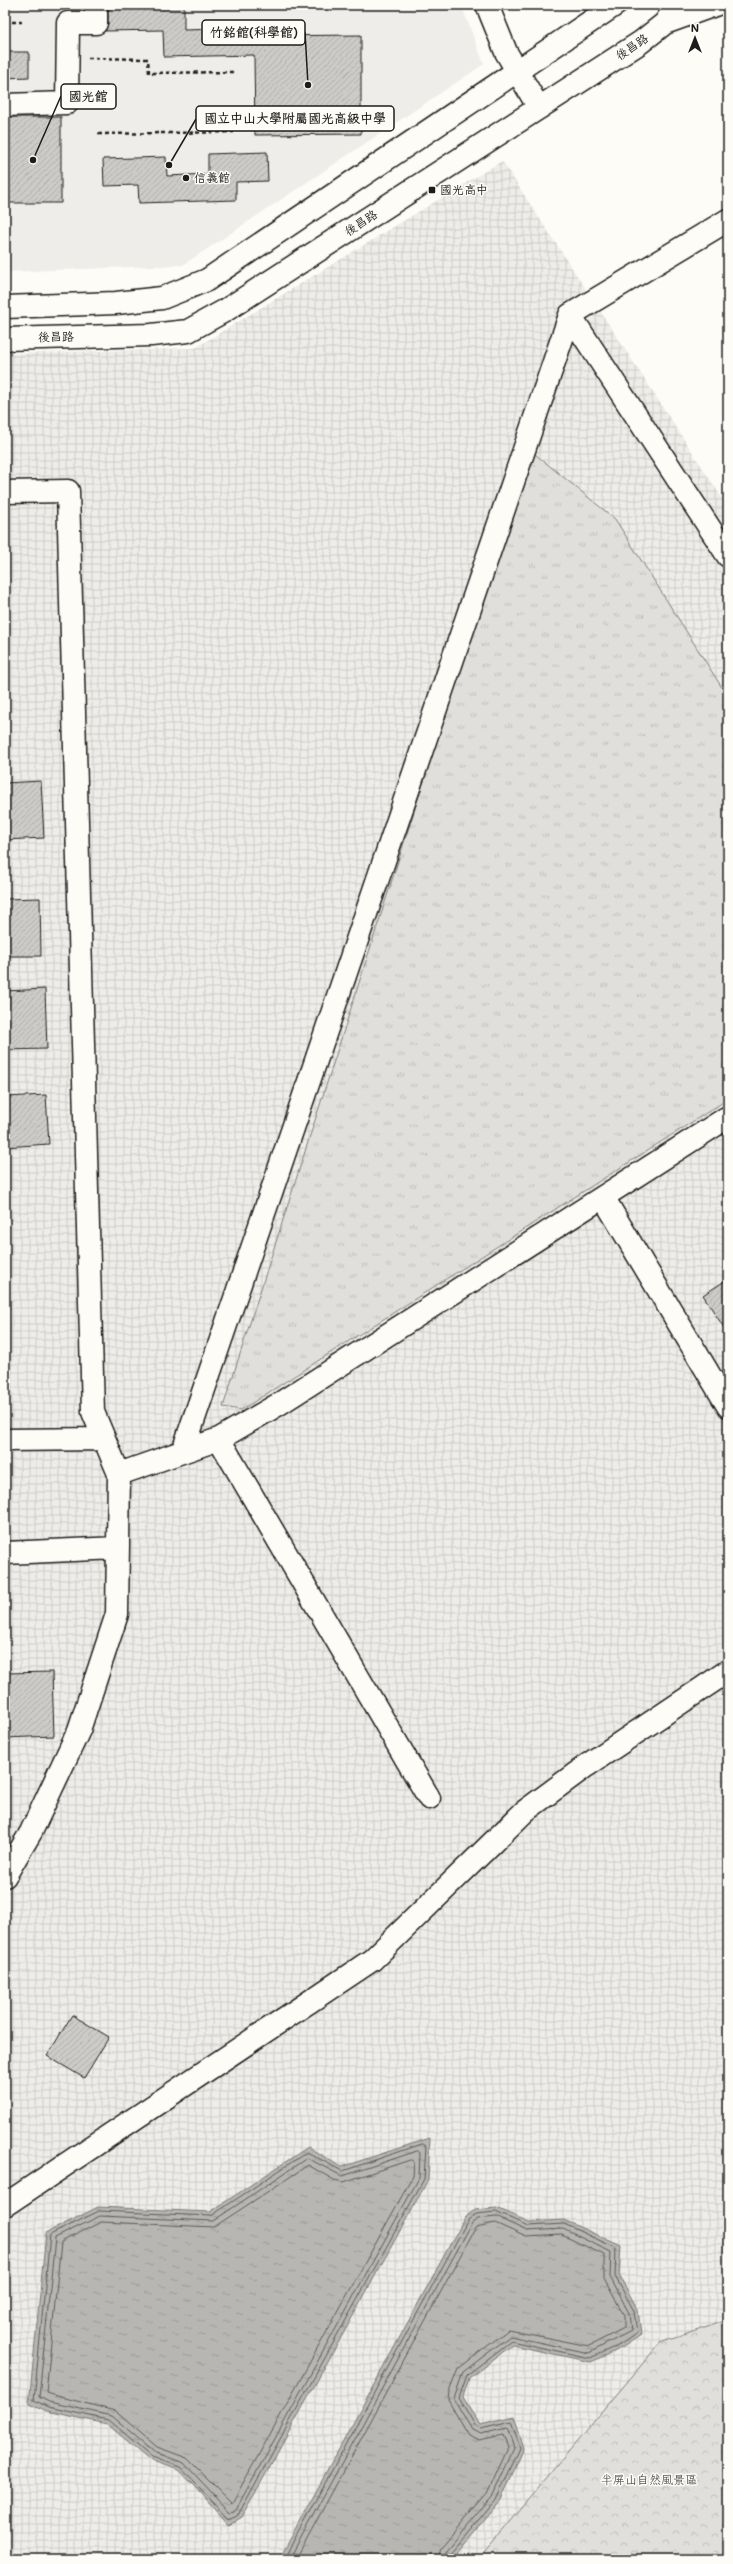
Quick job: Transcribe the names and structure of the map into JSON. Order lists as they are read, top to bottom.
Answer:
{
  "streets": {
    "street": ["後昌路"]
  },
  "parks": ["半屏山自然風景區"],
  "places": {
    "other": [
      "竹銘館(科學館)",
      "國光館",
      "國立中山大學附屬國光高級中學",
      "信義館"
    ],
    "transit": ["國光高中"]
  },
  "north": "top"
}
